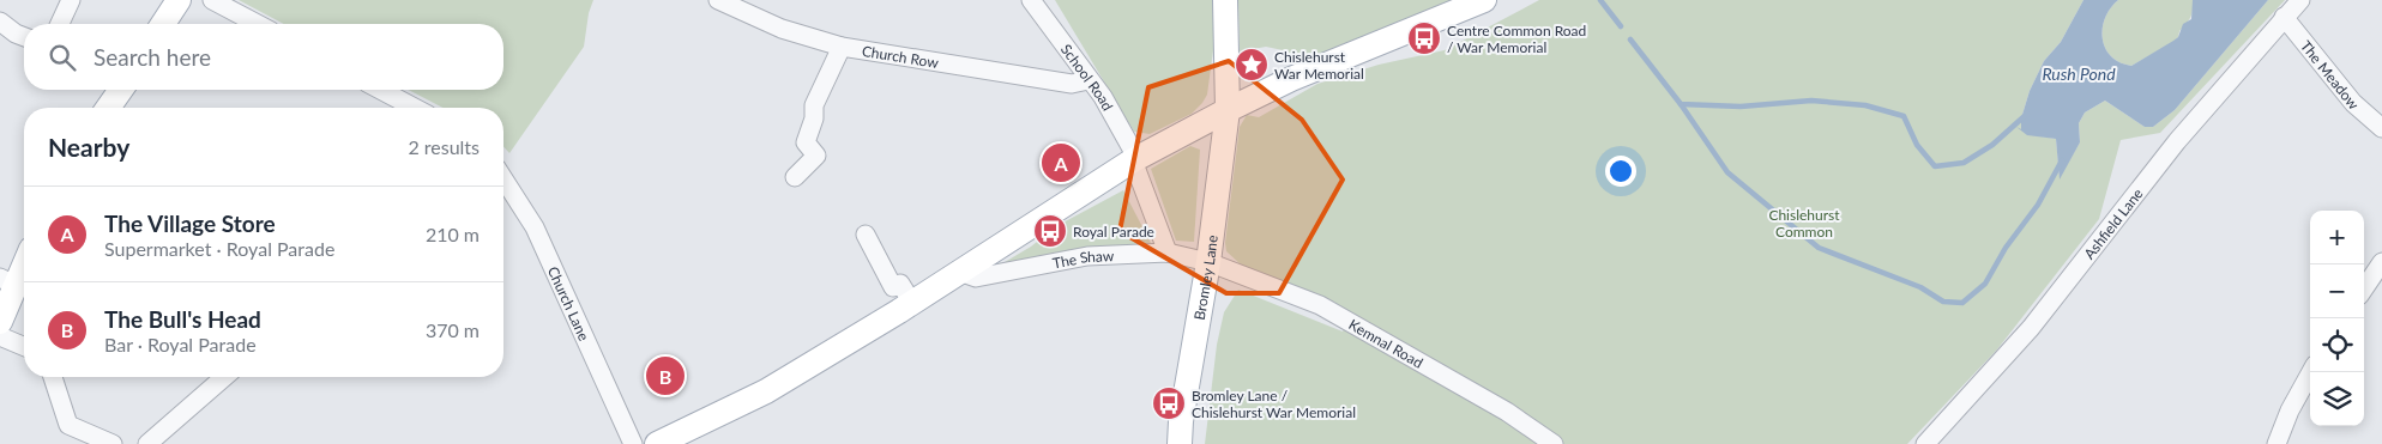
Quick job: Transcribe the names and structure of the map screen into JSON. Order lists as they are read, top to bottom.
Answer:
{
  "streets": {
    "main road": ["Bromley Lane"],
    "street": [
      "Church Row",
      "The Meadow",
      "School Road",
      "Ashfield Lane",
      "The Shaw",
      "Church Lane",
      "Kemnal Road"
    ]
  },
  "crossings": [
    ["Church Row", "School Road"],
    ["The Meadow", "Ashfield Lane"],
    ["School Road", "The Shaw"],
    ["The Shaw", "Bromley Lane"],
    ["The Shaw", "Kemnal Road"],
    ["Bromley Lane", "Kemnal Road"]
  ],
  "water": ["Rush Pond"],
  "parks": ["Chislehurst Common"],
  "places": {
    "bus stop": ["Centre Common Road / War Memorial", "Royal Parade", "Bromley Lane / Chislehurst War Memorial"],
    "place": ["Chislehurst War Memorial"]
  },
  "page": {
    "search": "Search here",
    "heading": ["Nearby", "2 results"],
    "pins": ["A", "B"],
    "list": [
      {
        "mark": "A",
        "name": "The Village Store",
        "note": "Supermarket · Royal Parade",
        "value": "210 m"
      },
      {
        "mark": "B",
        "name": "The Bull's Head",
        "note": "Bar · Royal Parade",
        "value": "370 m"
      }
    ],
    "map_buttons": ["+", "−"]
  }
}
